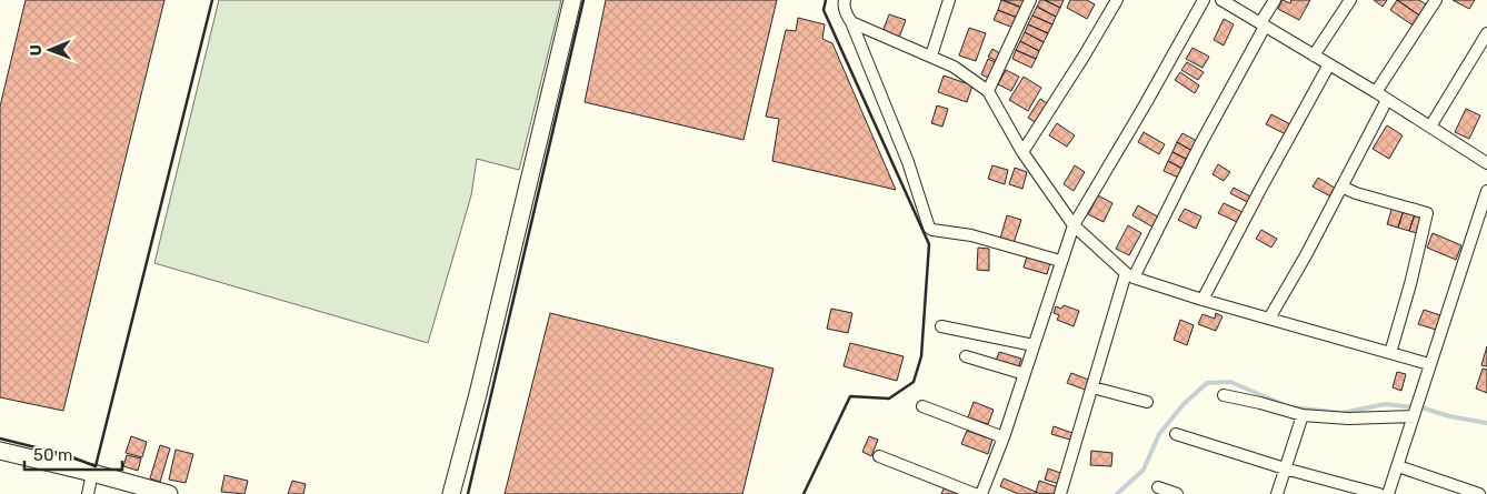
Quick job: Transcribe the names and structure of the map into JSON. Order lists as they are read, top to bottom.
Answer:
{
  "scale_bar": "50 m",
  "north": "left"
}
